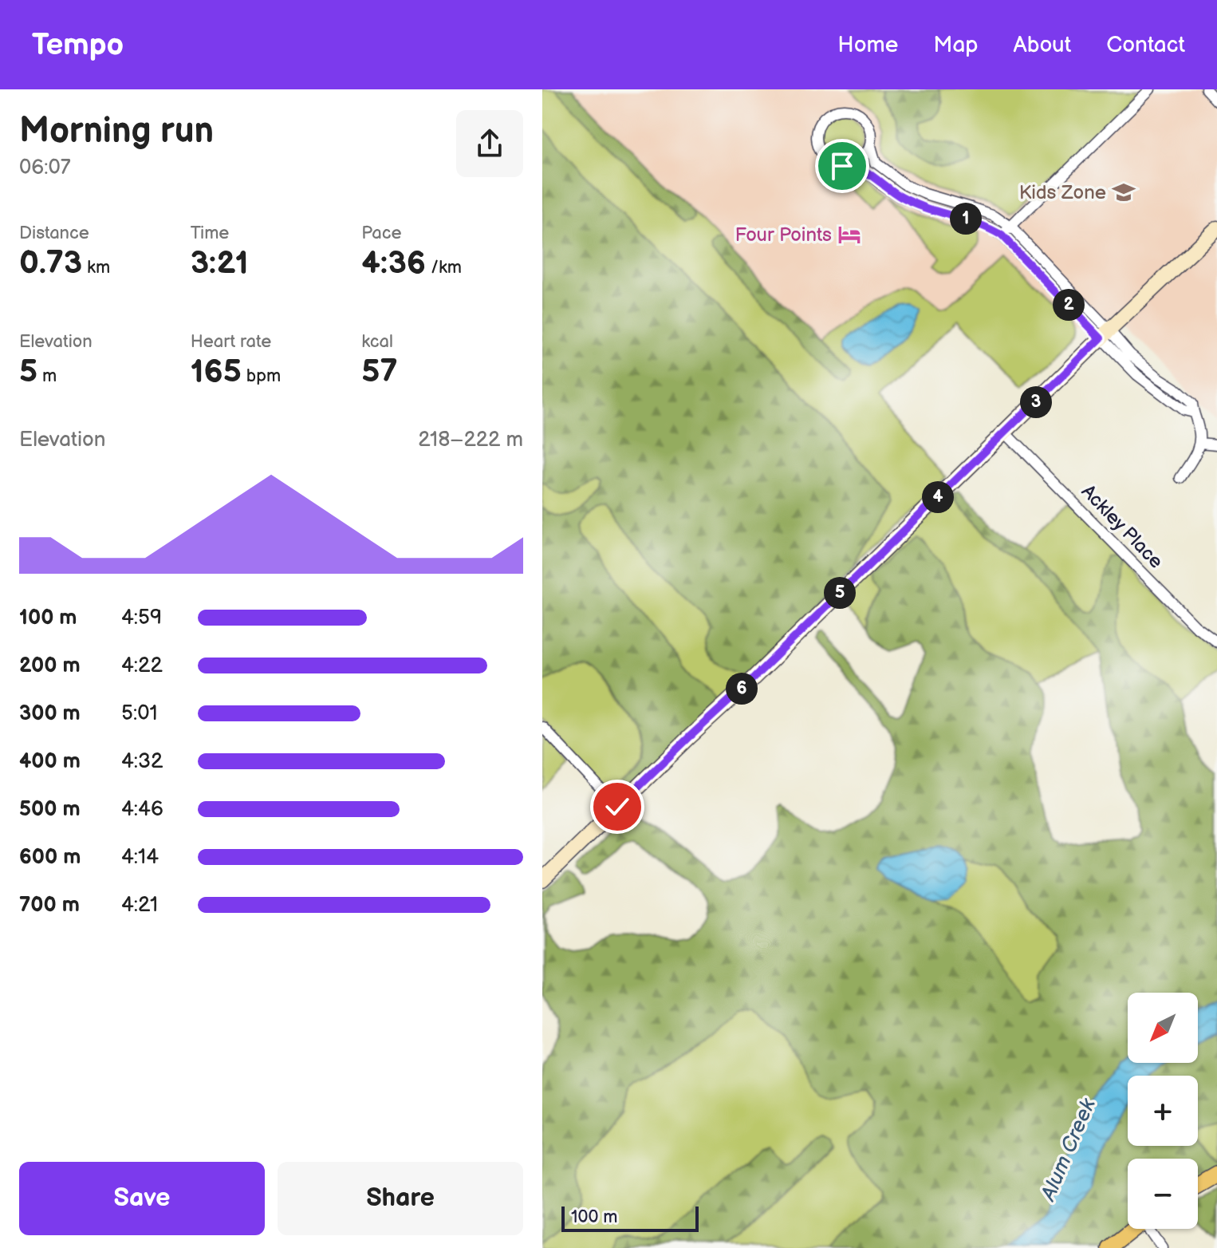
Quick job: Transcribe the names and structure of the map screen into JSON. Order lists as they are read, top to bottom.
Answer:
{
  "streets": {
    "street": ["Ackley Place"]
  },
  "water": ["Alum Creek"],
  "places": {
    "school or university": ["Kids Zone"],
    "hotel": ["Four Points"]
  },
  "scale_bar": "100 m",
  "north": "bottom left",
  "page": {
    "header": "Tempo",
    "nav": [
      "Home",
      "Map",
      "About",
      "Contact"
    ],
    "heading": ["Morning run", "06:07"],
    "stats": [
      ["Distance", "0.73 km"],
      ["Time", "3:21"],
      ["Pace", "4:36 /km"],
      ["Elevation", "5 m"],
      ["Heart rate", "165 bpm"],
      ["kcal", "57"]
    ],
    "pins": [
      "1",
      "2",
      "3",
      "4",
      "5",
      "6"
    ],
    "chart": ["Elevation", "218–222 m"],
    "list": [
      {
        "name": "100 m",
        "note": "4:59"
      },
      {
        "name": "200 m",
        "note": "4:22"
      },
      {
        "name": "300 m",
        "note": "5:01"
      },
      {
        "name": "400 m",
        "note": "4:32"
      },
      {
        "name": "500 m",
        "note": "4:46"
      },
      {
        "name": "600 m",
        "note": "4:14"
      },
      {
        "name": "700 m",
        "note": "4:21"
      }
    ],
    "map_buttons": ["+", "−"],
    "buttons": ["Save", "Share"],
    "scale": "100 m"
  }
}
